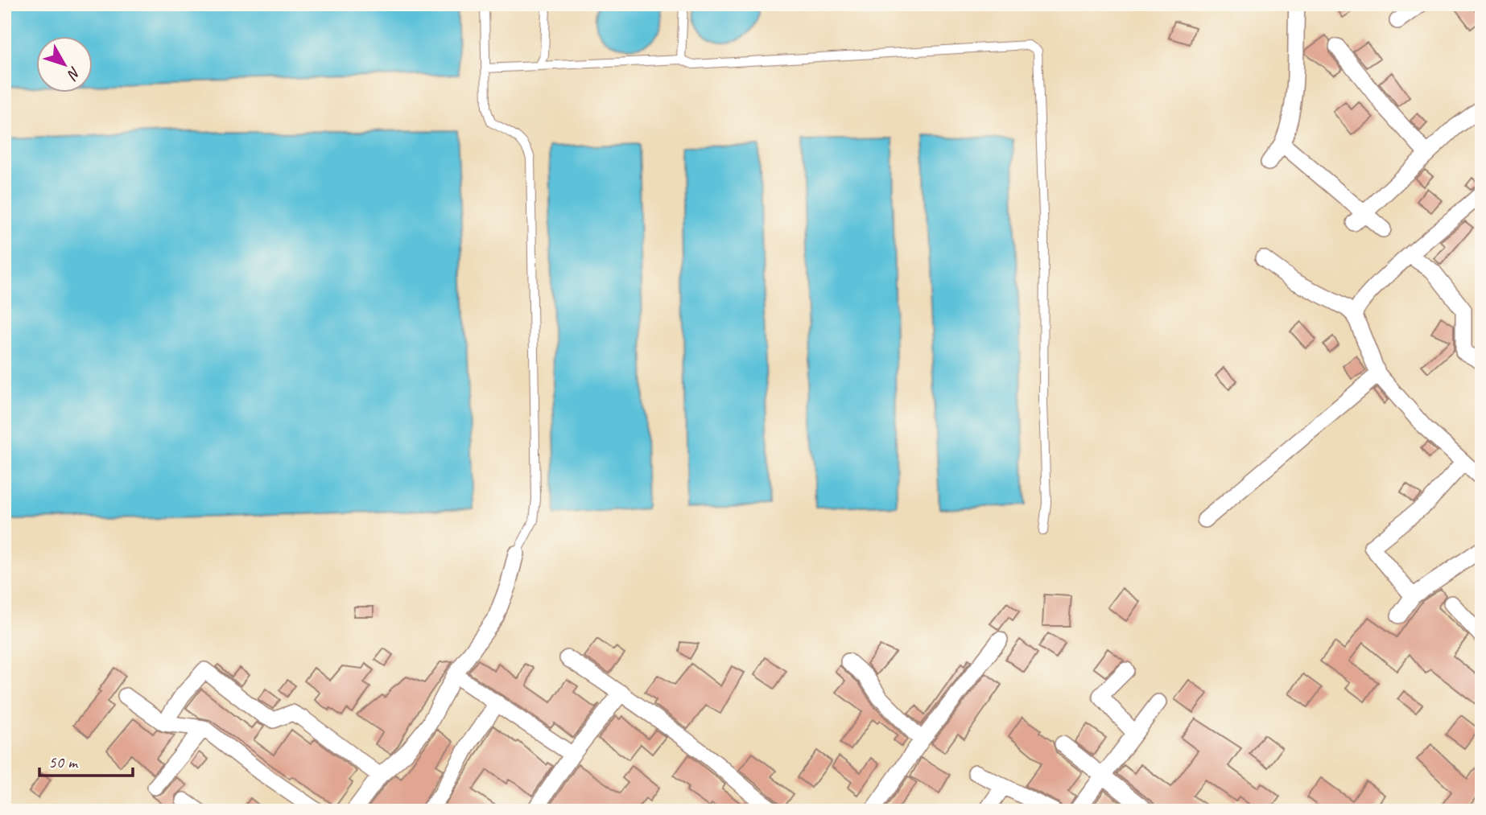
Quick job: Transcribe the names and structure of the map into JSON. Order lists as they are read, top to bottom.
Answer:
{
  "scale_bar": "50 m",
  "north": "bottom right"
}
